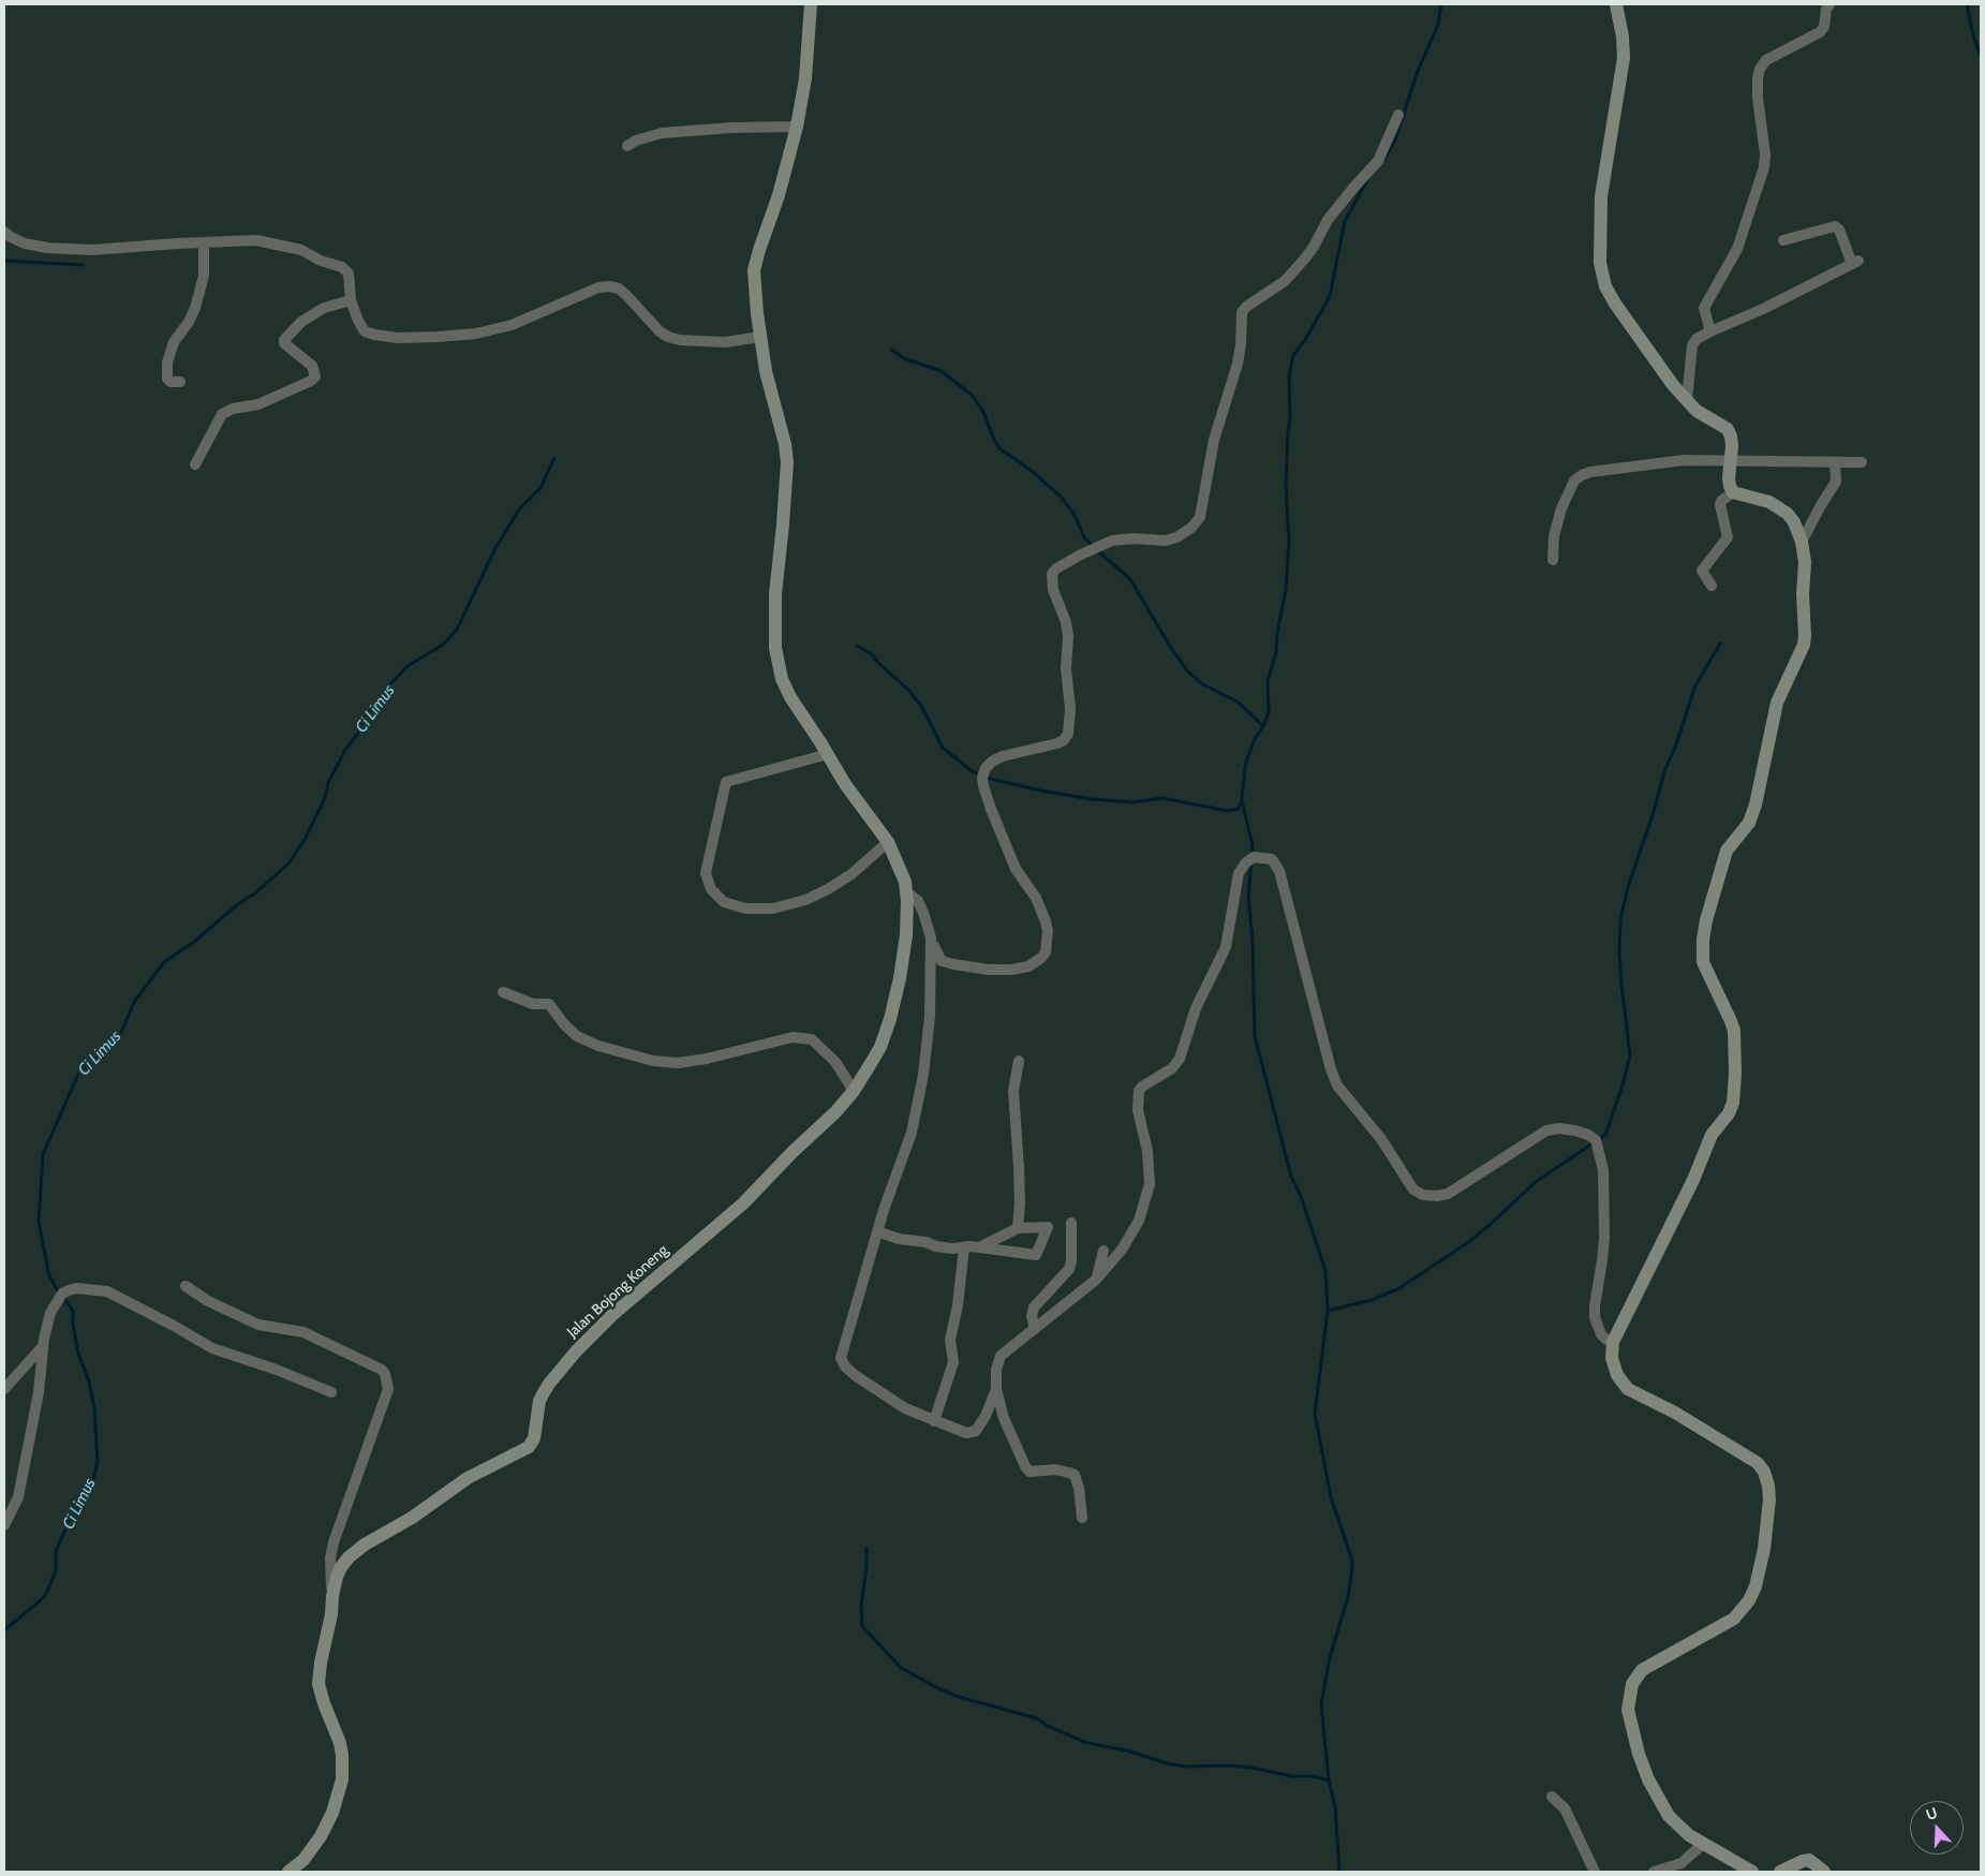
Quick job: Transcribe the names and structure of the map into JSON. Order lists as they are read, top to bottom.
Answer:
{
  "streets": {
    "street": ["Jalan Bojong Koneng"]
  },
  "water": ["Ci Limus"],
  "north": "top"
}
